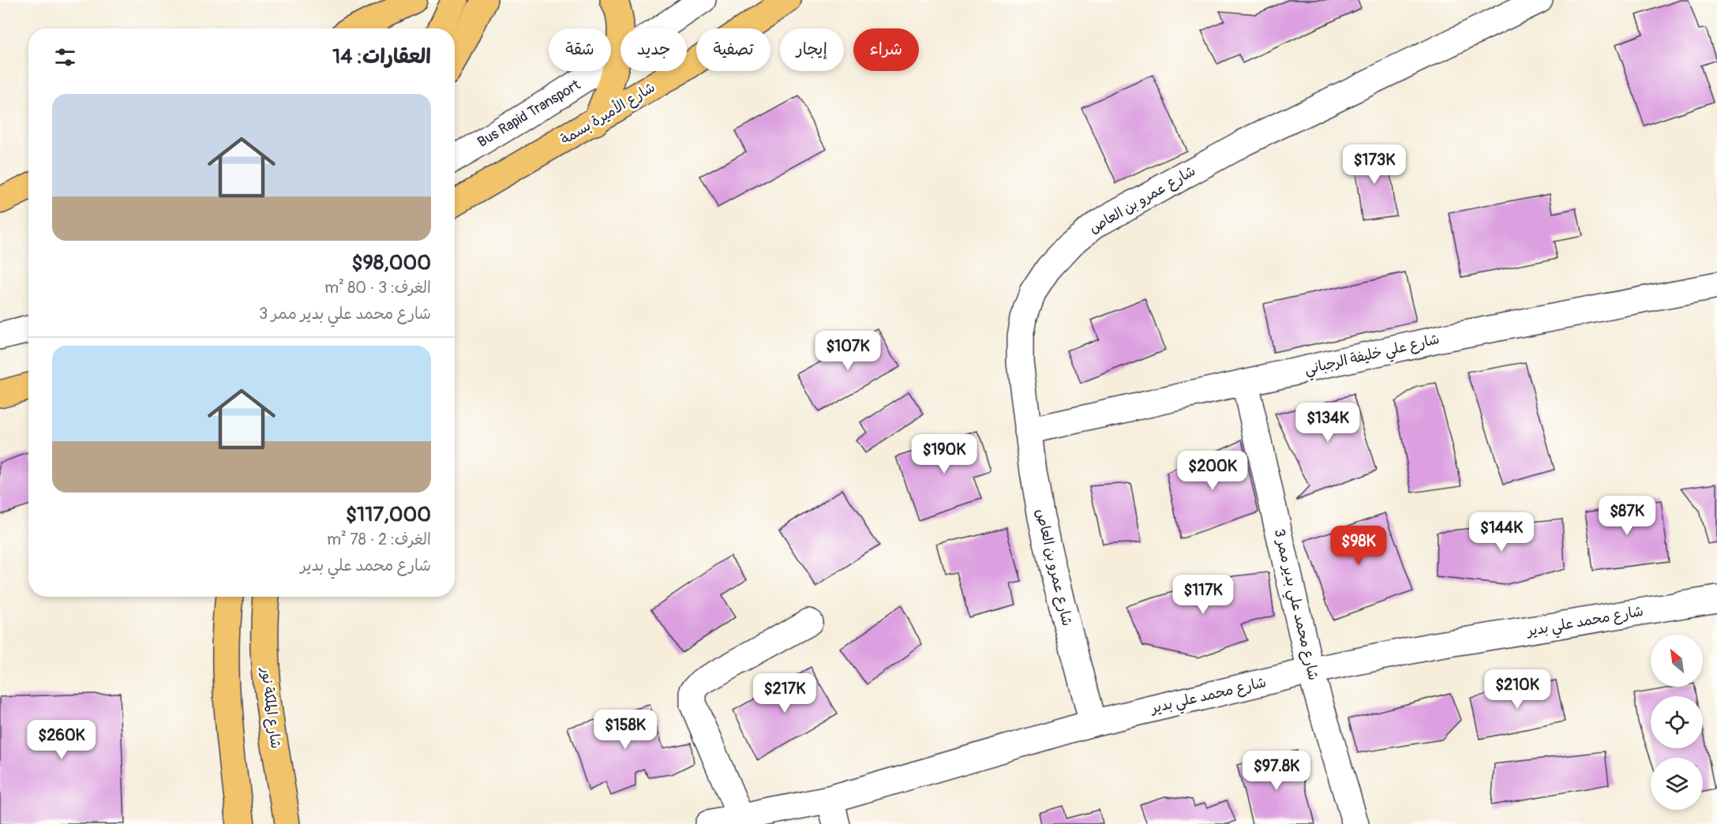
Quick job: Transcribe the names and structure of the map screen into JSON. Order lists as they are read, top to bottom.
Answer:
{
  "streets": {
    "main road": ["شارع الأميرة بسمة", "شارع الملكة نور"],
    "street": [
      "Bus Rapid Transport",
      "شارع عمرو بن العاص",
      "شارع علي خليفة الرجباني",
      "شارع محمد علي بدير ممر 3",
      "شارع محمد علي بدير"
    ]
  },
  "crossings": [
    ["شارع عمرو بن العاص", "شارع علي خليفة الرجباني"],
    ["شارع عمرو بن العاص", "شارع محمد علي بدير"],
    ["شارع علي خليفة الرجباني", "شارع محمد علي بدير ممر 3"],
    ["شارع محمد علي بدير ممر 3", "شارع محمد علي بدير"]
  ],
  "north": "top left",
  "page": {
    "chip": [
      "شراء",
      "إيجار",
      "تصفية",
      "جديد",
      "شقة"
    ],
    "heading": "العقارات: 14",
    "list": [
      {
        "name": "$98,000",
        "note": "الغرف: 3 · 80 m² · شارع محمد علي بدير ممر 3"
      },
      {
        "name": "$117,000",
        "note": "الغرف: 2 · 78 m² · شارع محمد علي بدير"
      }
    ],
    "price": [
      "$173K",
      "$107K",
      "$134K",
      "$190K",
      "$200K",
      "$87K",
      "$144K",
      "$98K",
      "$117K",
      "$210K",
      "$217K",
      "$158K",
      "$260K",
      "$97.8K"
    ]
  }
}
